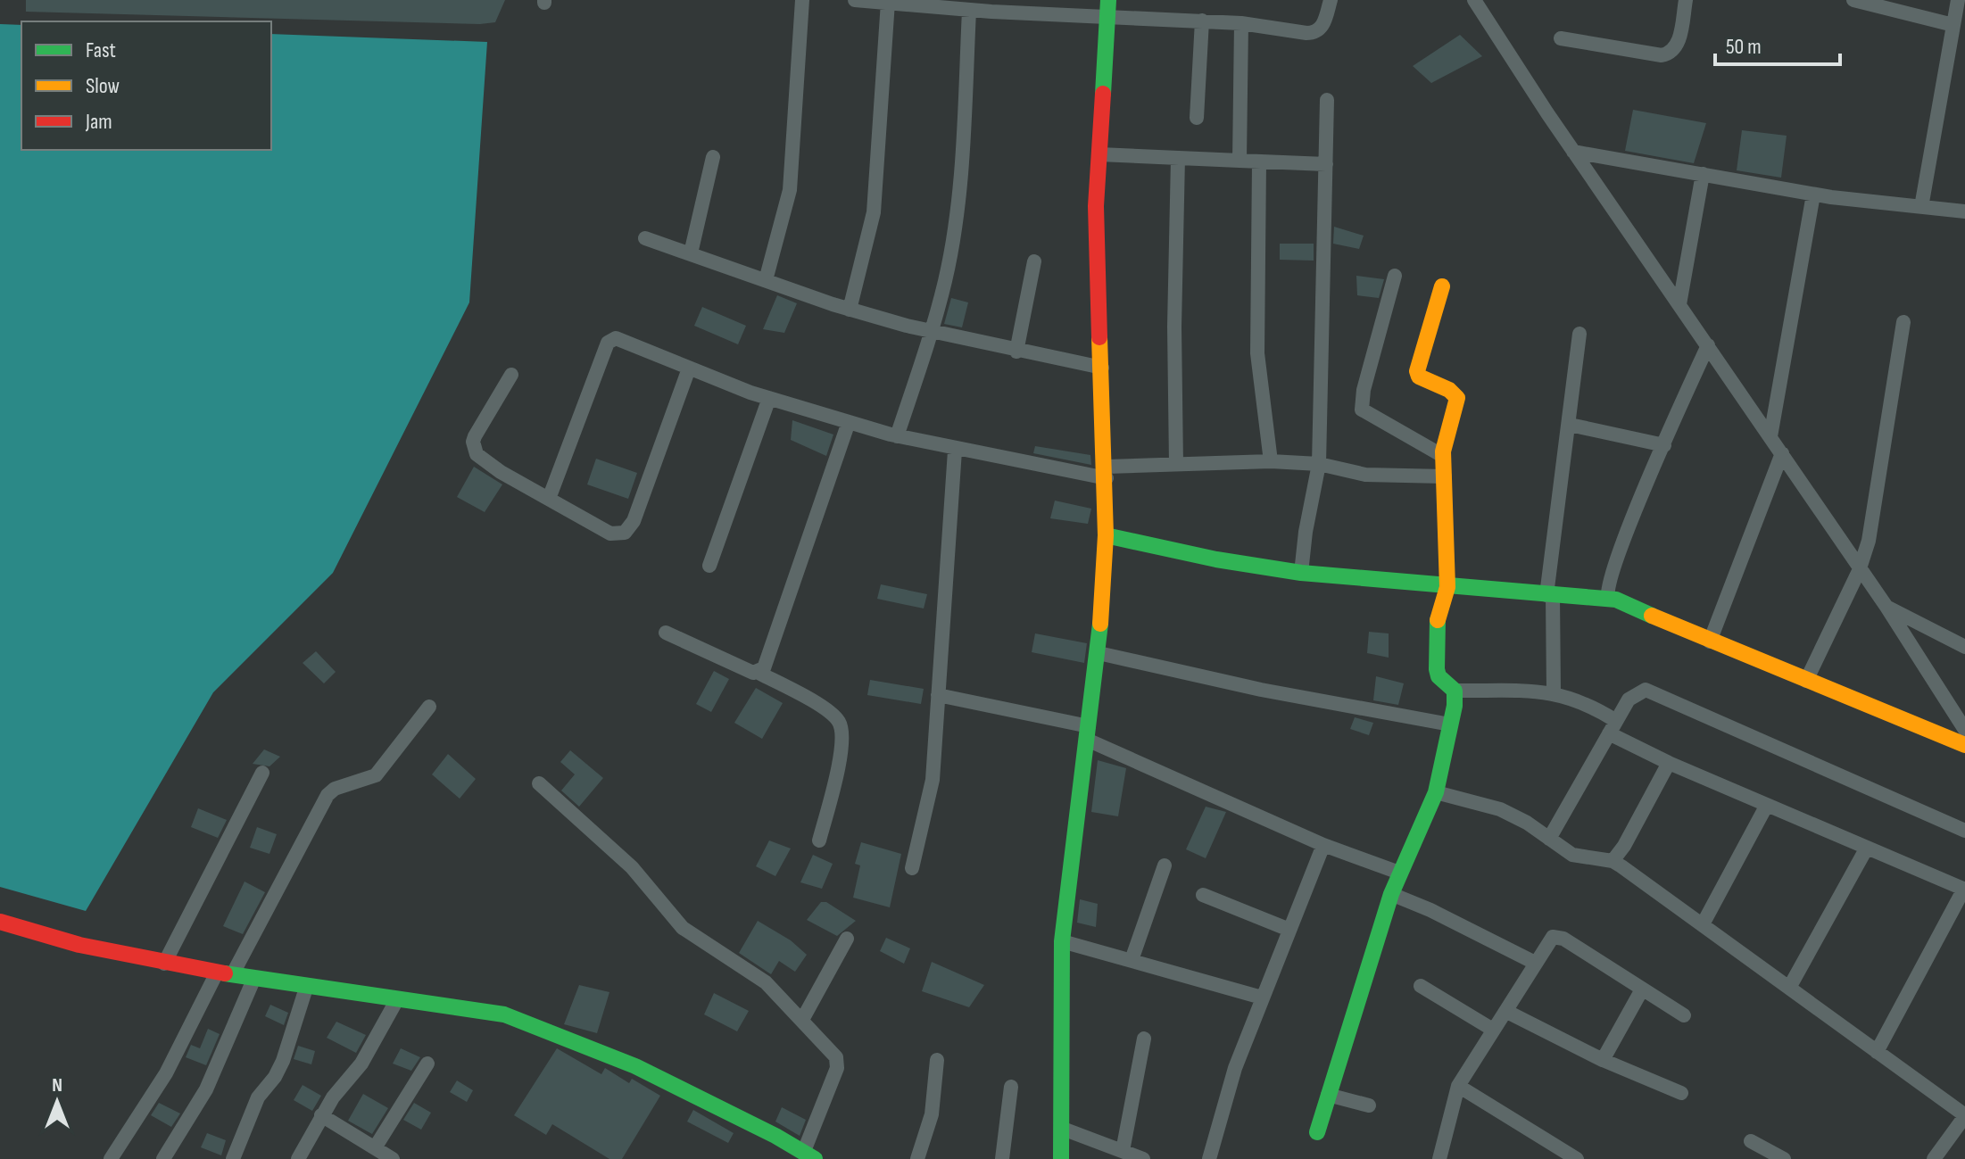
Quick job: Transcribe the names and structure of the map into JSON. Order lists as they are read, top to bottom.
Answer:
{
  "legend": ["Fast", "Slow", "Jam"],
  "scale_bar": "50 m",
  "north": "top"
}
